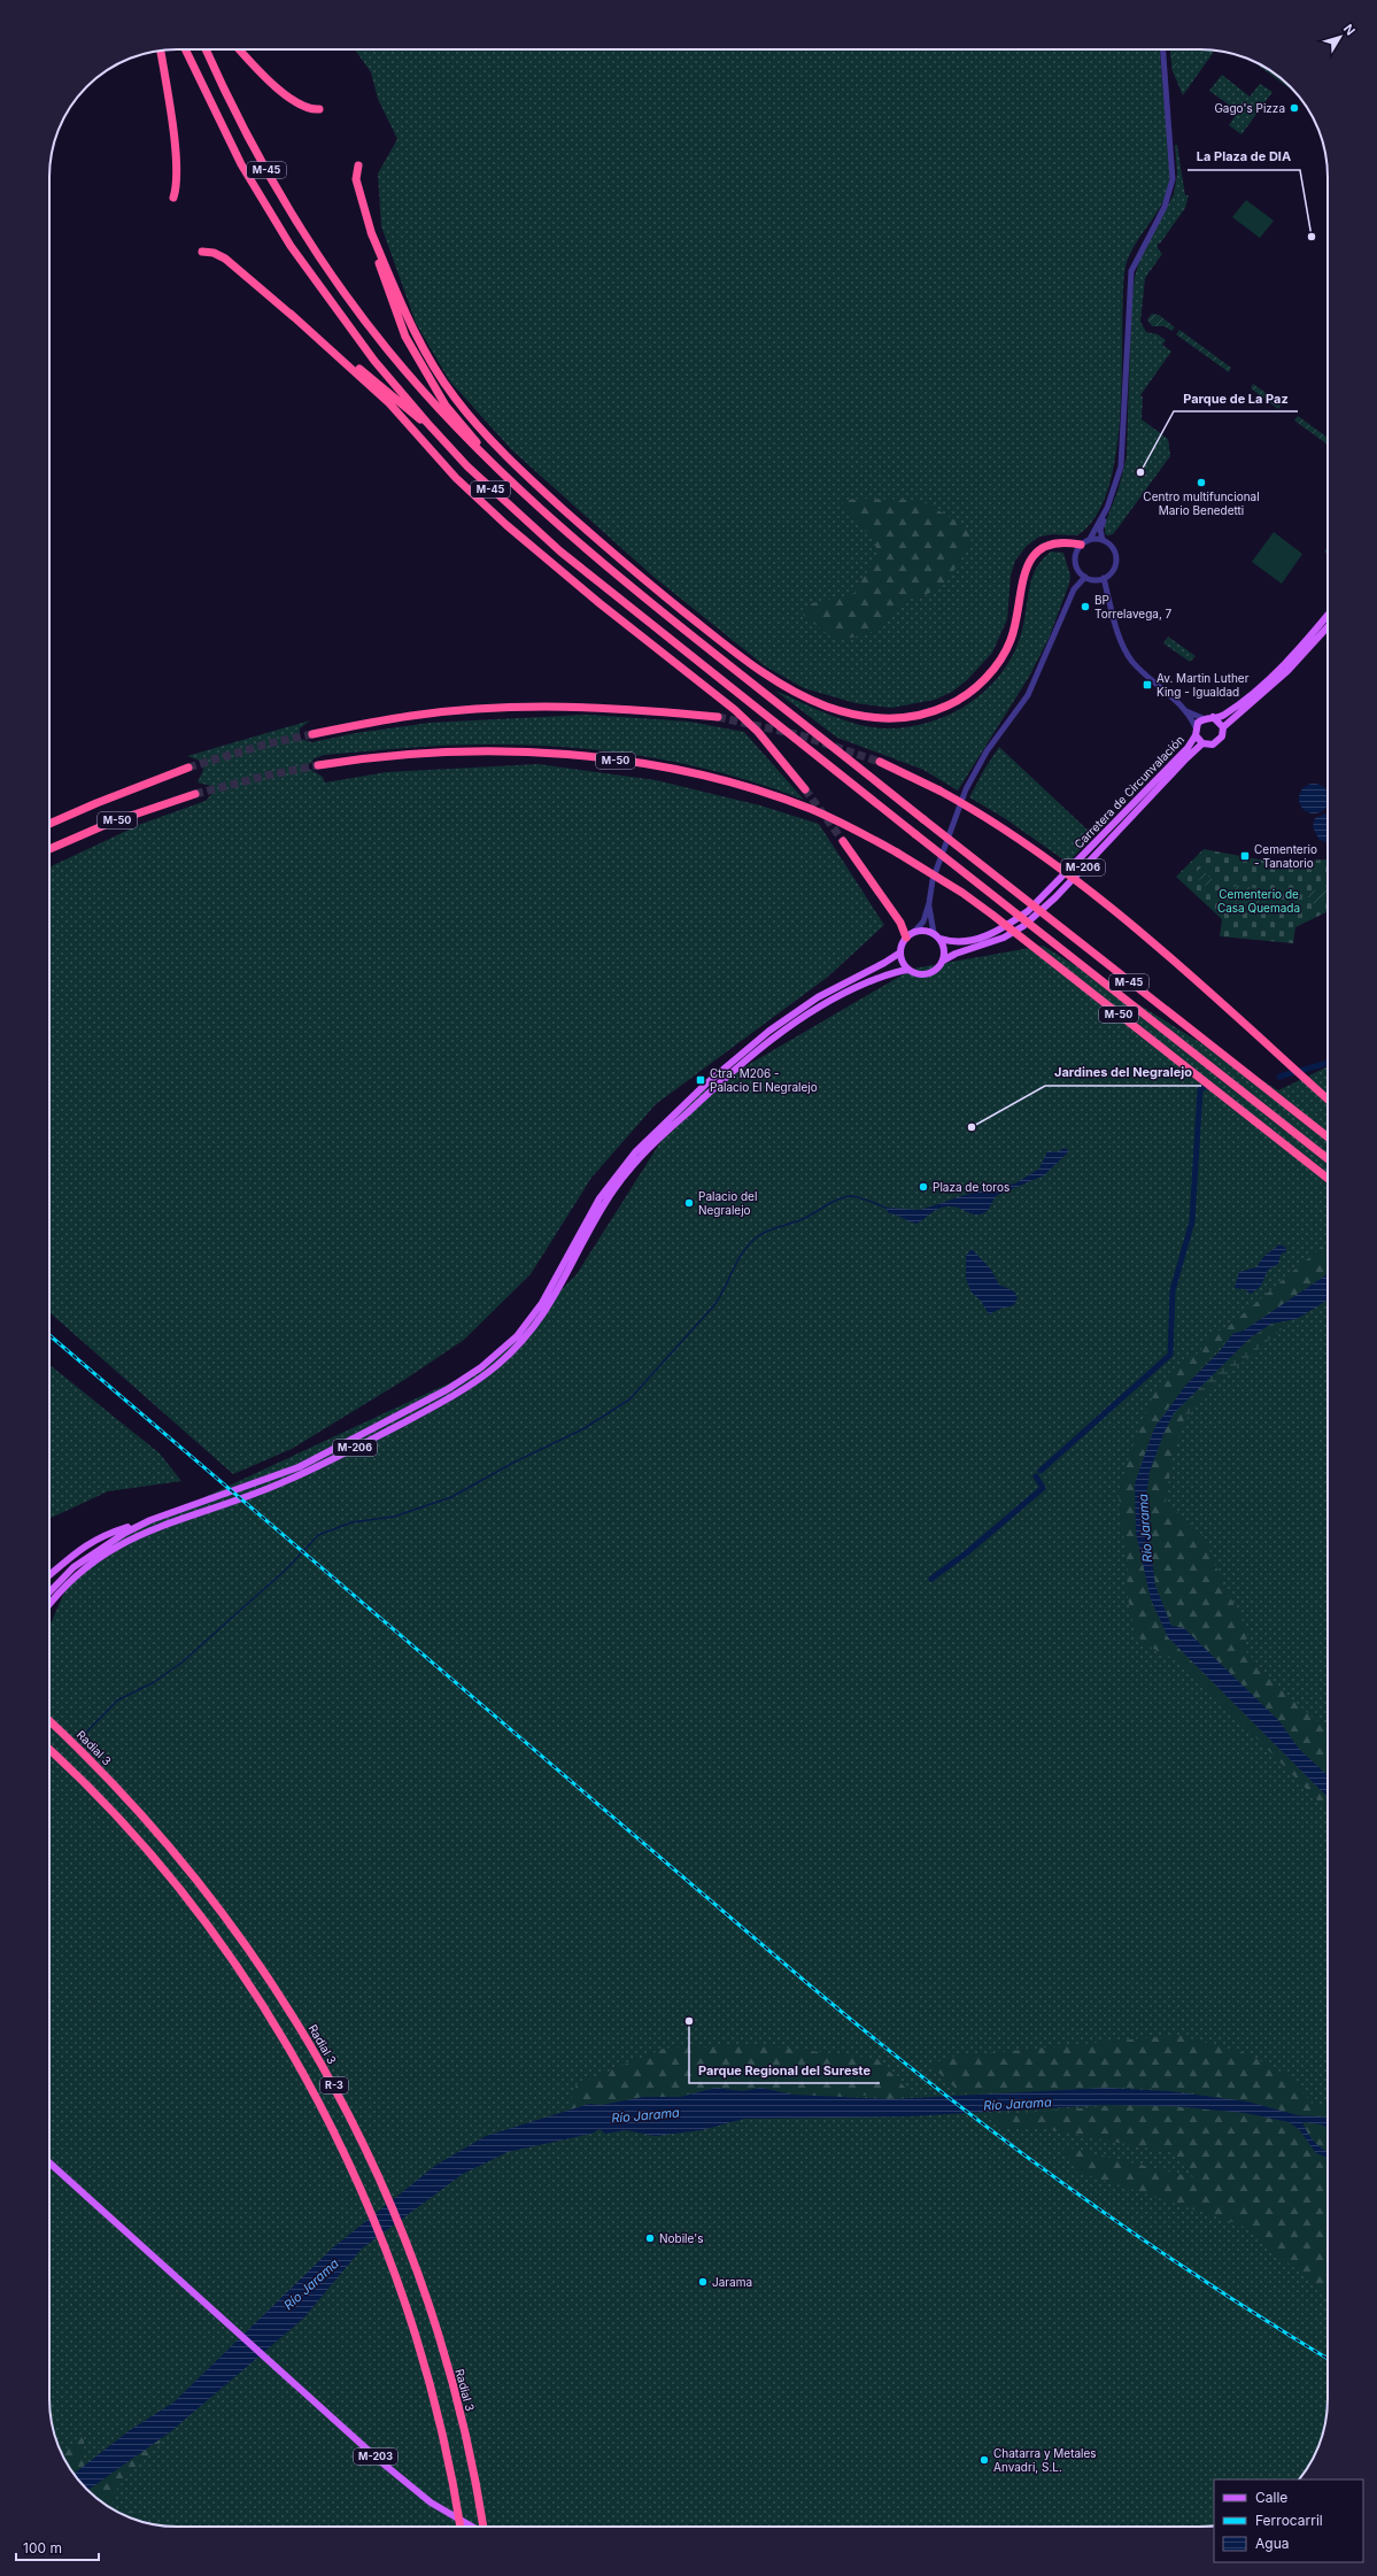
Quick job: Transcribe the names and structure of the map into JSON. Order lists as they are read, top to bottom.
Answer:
{
  "streets": {
    "highway": [
      "M-45",
      "M-50",
      "Radial 3",
      "R-3"
    ],
    "main road": ["Carretera de Circunvalación", "M-206", "M-203"]
  },
  "crossings": [
    ["Carretera de Circunvalación", "M-206"]
  ],
  "water": ["Río Jarama"],
  "parks": ["Cementerio de Casa Quemada"],
  "places": {
    "other": [
      "Gago's Pizza",
      "La Plaza de DIA",
      "Parque de La Paz",
      "Centro multifuncional Mario Benedetti",
      "BP Torrelavega, 7",
      "Jardines del Negralejo",
      "Plaza de toros",
      "Palacio del Negralejo",
      "Parque Regional del Sureste",
      "Nobile's",
      "Jarama",
      "Chatarra y Metales Anvadri, S.L."
    ],
    "transit": ["Av. Martin Luther King - Igualdad", "Cementerio - Tanatorio", "Ctra. M206 - Palacio El Negralejo"]
  },
  "legend": ["Calle", "Ferrocarril", "Agua"],
  "scale_bar": "100 m",
  "north": "top right"
}
